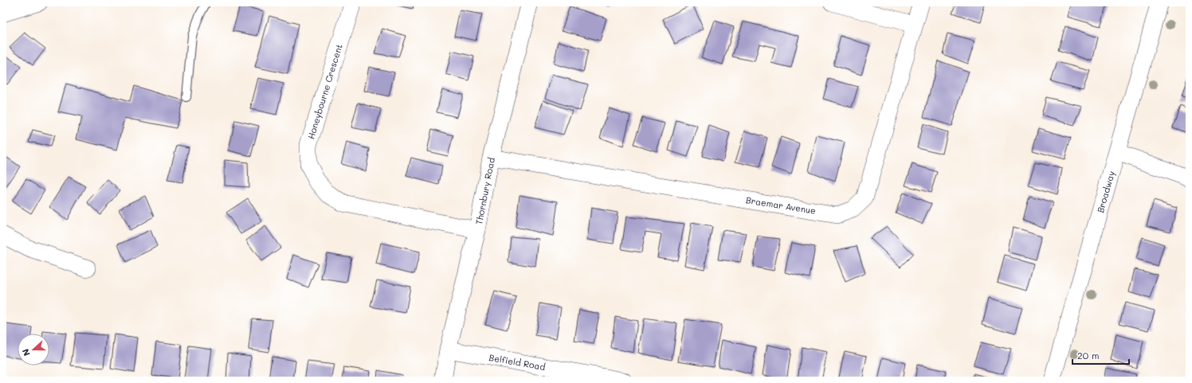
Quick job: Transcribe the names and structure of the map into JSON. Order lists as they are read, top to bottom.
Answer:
{
  "streets": {
    "street": [
      "Honeybourne Crescent",
      "Thornbury Road",
      "Broadway",
      "Braemar Avenue",
      "Belfield Road"
    ]
  },
  "crossings": [
    ["Honeybourne Crescent", "Thornbury Road"],
    ["Thornbury Road", "Braemar Avenue"],
    ["Thornbury Road", "Belfield Road"]
  ],
  "scale_bar": "20 m",
  "north": "left"
}
